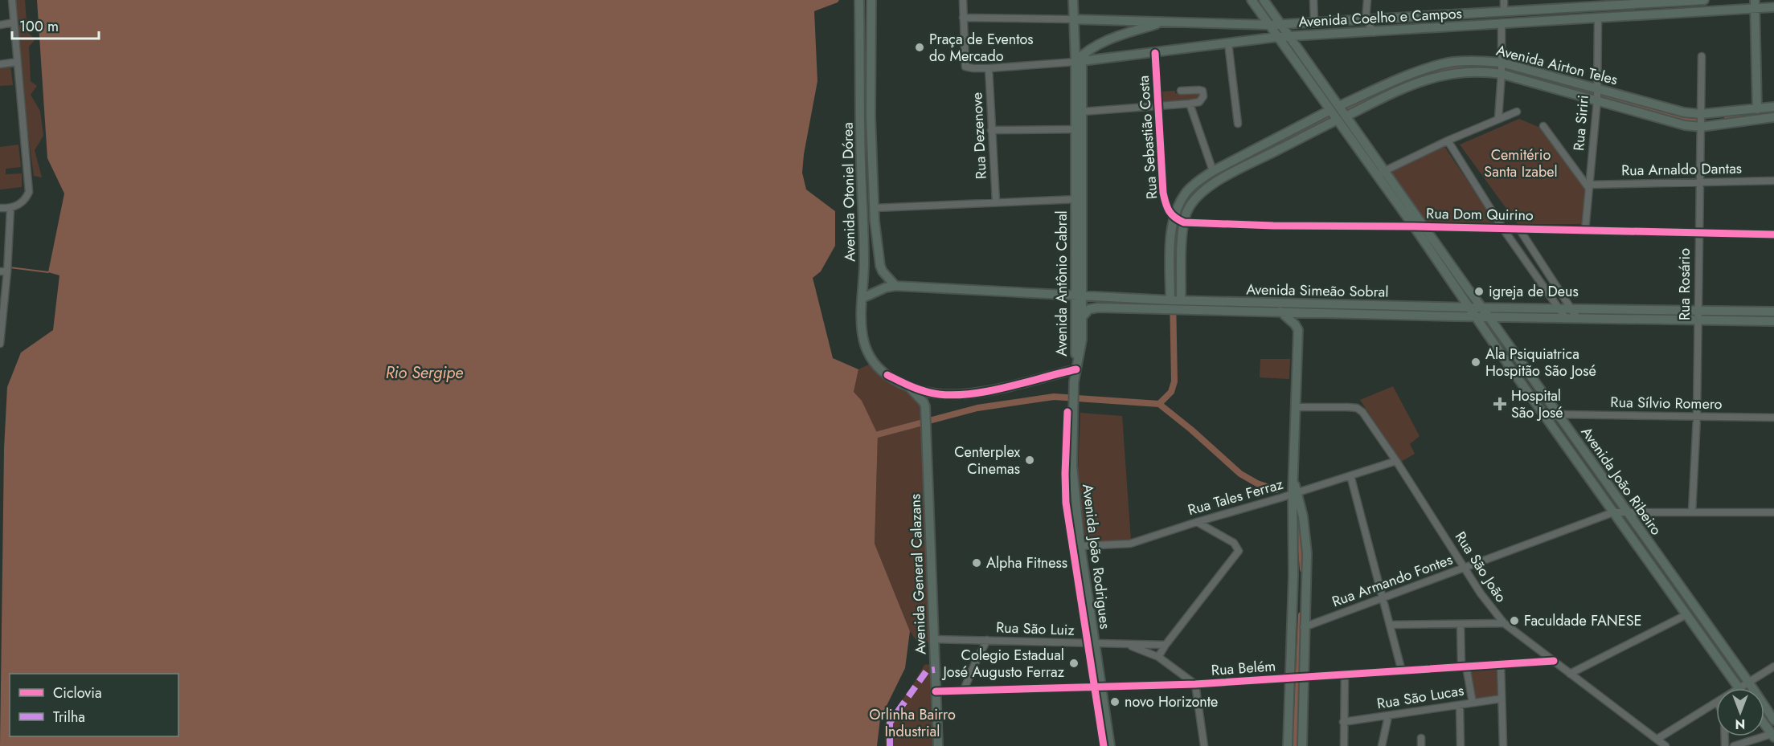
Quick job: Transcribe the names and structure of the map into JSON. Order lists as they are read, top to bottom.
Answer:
{
  "streets": {
    "main road": [
      "Avenida Coelho e Campos",
      "Avenida Airton Teles",
      "Avenida Otoniel Dórea",
      "Avenida Antônio Cabral",
      "Avenida Simeão Sobral",
      "Avenida João Ribeiro",
      "Avenida João Rodrigues",
      "Avenida General Calazans"
    ],
    "street": [
      "Rua Siriri",
      "Rua Dezenove",
      "Rua Sebastião Costa",
      "Rua Arnaldo Dantas",
      "Rua Dom Quirino",
      "Rua Rosário",
      "Rua Sílvio Romero",
      "Rua Tales Ferraz",
      "Rua São João",
      "Rua Armando Fontes",
      "Rua São Luiz",
      "Rua Belém",
      "Rua São Lucas"
    ]
  },
  "crossings": [
    ["Avenida Coelho e Campos", "Rua Siriri"],
    ["Avenida Coelho e Campos", "Rua Sebastião Costa"],
    ["Avenida Coelho e Campos", "Avenida Antônio Cabral"],
    ["Avenida Airton Teles", "Rua Siriri"],
    ["Avenida Airton Teles", "Rua Sebastião Costa"],
    ["Avenida Airton Teles", "Rua Dom Quirino"],
    ["Avenida Airton Teles", "Rua Rosário"],
    ["Avenida Airton Teles", "Avenida Simeão Sobral"],
    ["Avenida Airton Teles", "Avenida João Ribeiro"],
    ["Rua Siriri", "Rua Arnaldo Dantas"],
    ["Rua Siriri", "Rua Dom Quirino"],
    ["Rua Sebastião Costa", "Rua Dom Quirino"],
    ["Rua Arnaldo Dantas", "Rua Rosário"],
    ["Avenida Otoniel Dórea", "Avenida Simeão Sobral"],
    ["Avenida Otoniel Dórea", "Avenida General Calazans"],
    ["Rua Dom Quirino", "Rua Rosário"],
    ["Rua Dom Quirino", "Avenida João Ribeiro"],
    ["Avenida Antônio Cabral", "Avenida Simeão Sobral"],
    ["Avenida Antônio Cabral", "Avenida João Rodrigues"],
    ["Rua Rosário", "Avenida Simeão Sobral"],
    ["Rua Rosário", "Rua Sílvio Romero"],
    ["Rua Rosário", "Rua Armando Fontes"],
    ["Avenida Simeão Sobral", "Avenida João Ribeiro"],
    ["Avenida Simeão Sobral", "Rua Tales Ferraz"],
    ["Avenida Simeão Sobral", "Rua São João"],
    ["Rua Sílvio Romero", "Avenida João Ribeiro"],
    ["Avenida João Ribeiro", "Rua Armando Fontes"],
    ["Rua Tales Ferraz", "Avenida João Rodrigues"],
    ["Rua Tales Ferraz", "Rua São João"],
    ["Avenida João Rodrigues", "Rua São Luiz"],
    ["Avenida João Rodrigues", "Rua Belém"],
    ["Rua São João", "Rua Armando Fontes"],
    ["Rua São João", "Rua Belém"],
    ["Avenida General Calazans", "Rua São Luiz"],
    ["Avenida General Calazans", "Rua Belém"]
  ],
  "water": ["Rio Sergipe"],
  "parks": ["Cemitério Santa Izabel", "Orlinha Bairro Industrial"],
  "places": {
    "other": [
      "Praça de Eventos do Mercado",
      "igreja de Deus",
      "Ala Psiquiatrica Hospitão São José",
      "Centerplex Cinemas",
      "Alpha Fitness",
      "Faculdade FANESE",
      "Colegio Estadual José Augusto Ferraz",
      "novo Horizonte"
    ],
    "health": ["Hospital São José"]
  },
  "legend": ["Ciclovia", "Trilha"],
  "scale_bar": "100 m",
  "north": "bottom"
}
